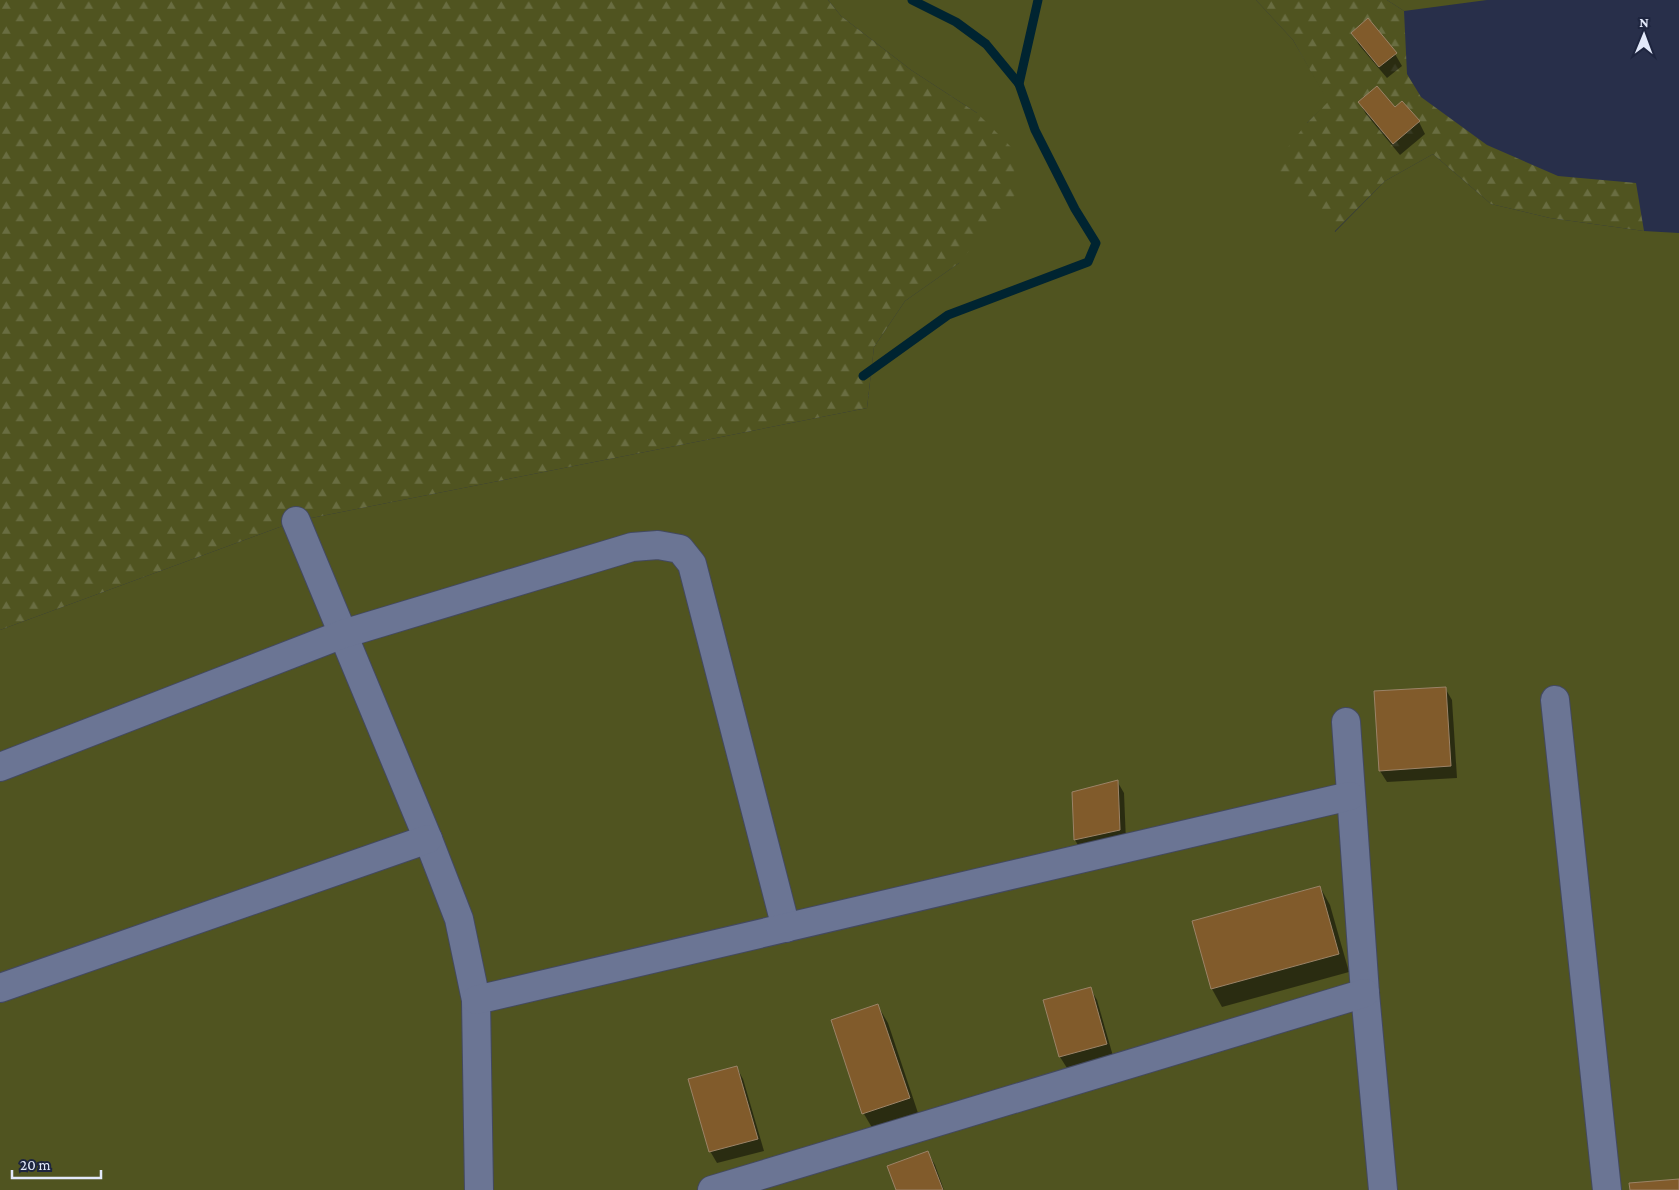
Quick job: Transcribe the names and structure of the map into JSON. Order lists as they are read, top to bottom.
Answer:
{
  "scale_bar": "20 m",
  "north": "top"
}
